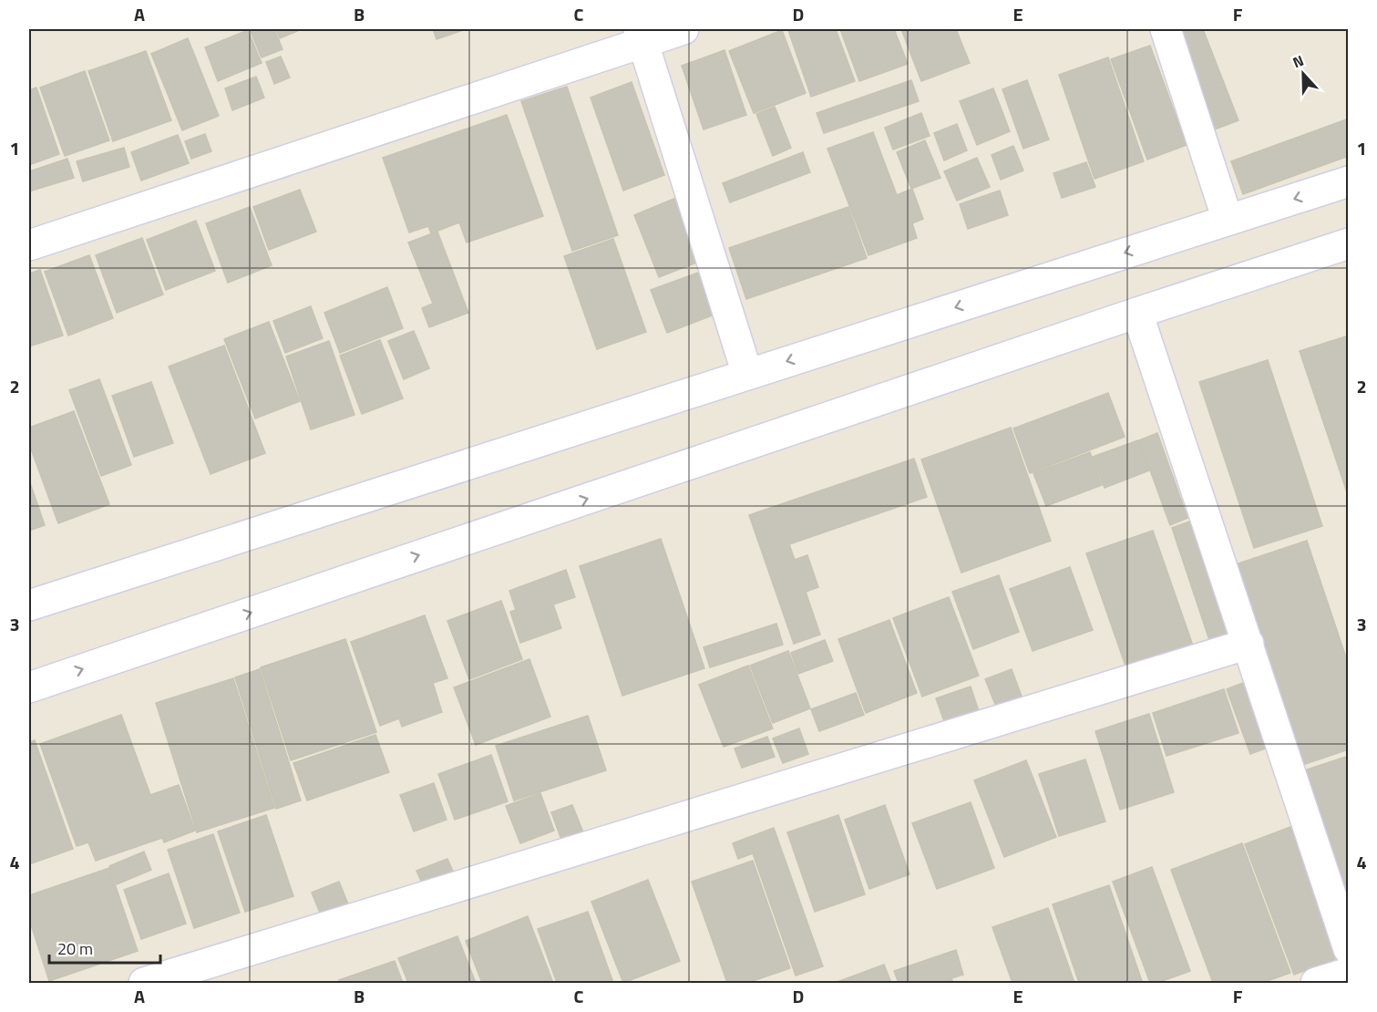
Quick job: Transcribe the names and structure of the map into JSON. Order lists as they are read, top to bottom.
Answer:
{
  "scale_bar": "20 m",
  "north": "top",
  "grid": {
    "columns": [
      "A",
      "B",
      "C",
      "D",
      "E",
      "F"
    ],
    "rows": [
      "1",
      "2",
      "3",
      "4"
    ]
  }
}
